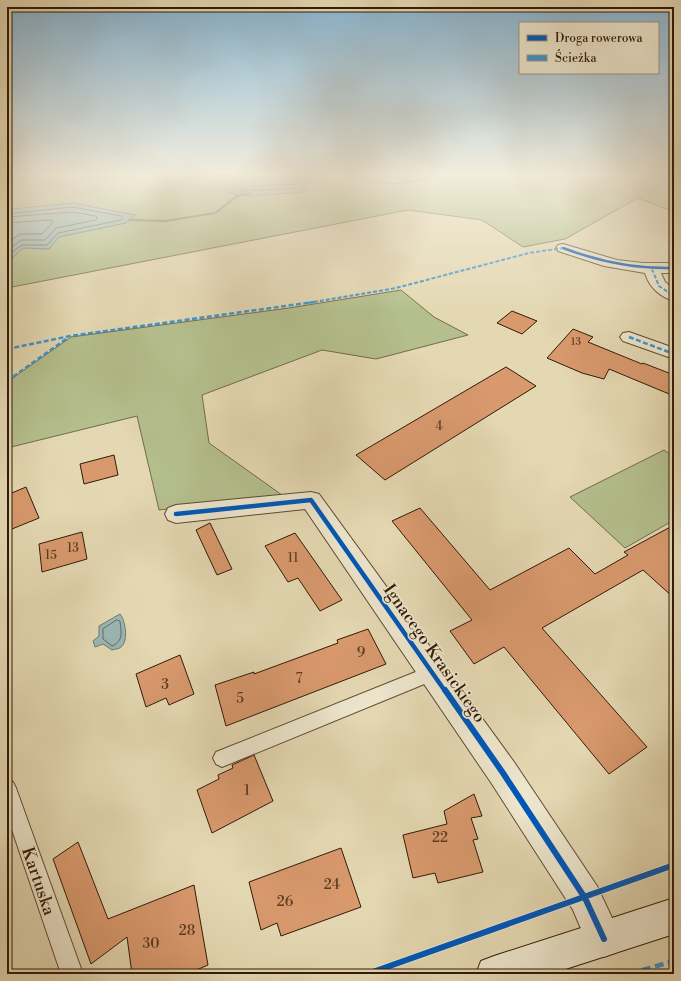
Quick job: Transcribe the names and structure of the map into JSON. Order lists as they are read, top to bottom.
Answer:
{
  "streets": {
    "street": ["Ignacego Krasickiego"],
    "lane": ["Kartuska"]
  },
  "house_numbers": [
    "13",
    "4",
    "13",
    "15",
    "11",
    "9",
    "7",
    "3",
    "5",
    "1",
    "22",
    "24",
    "26",
    "28",
    "30"
  ],
  "legend": ["Droga rowerowa", "Ścieżka"]
}
